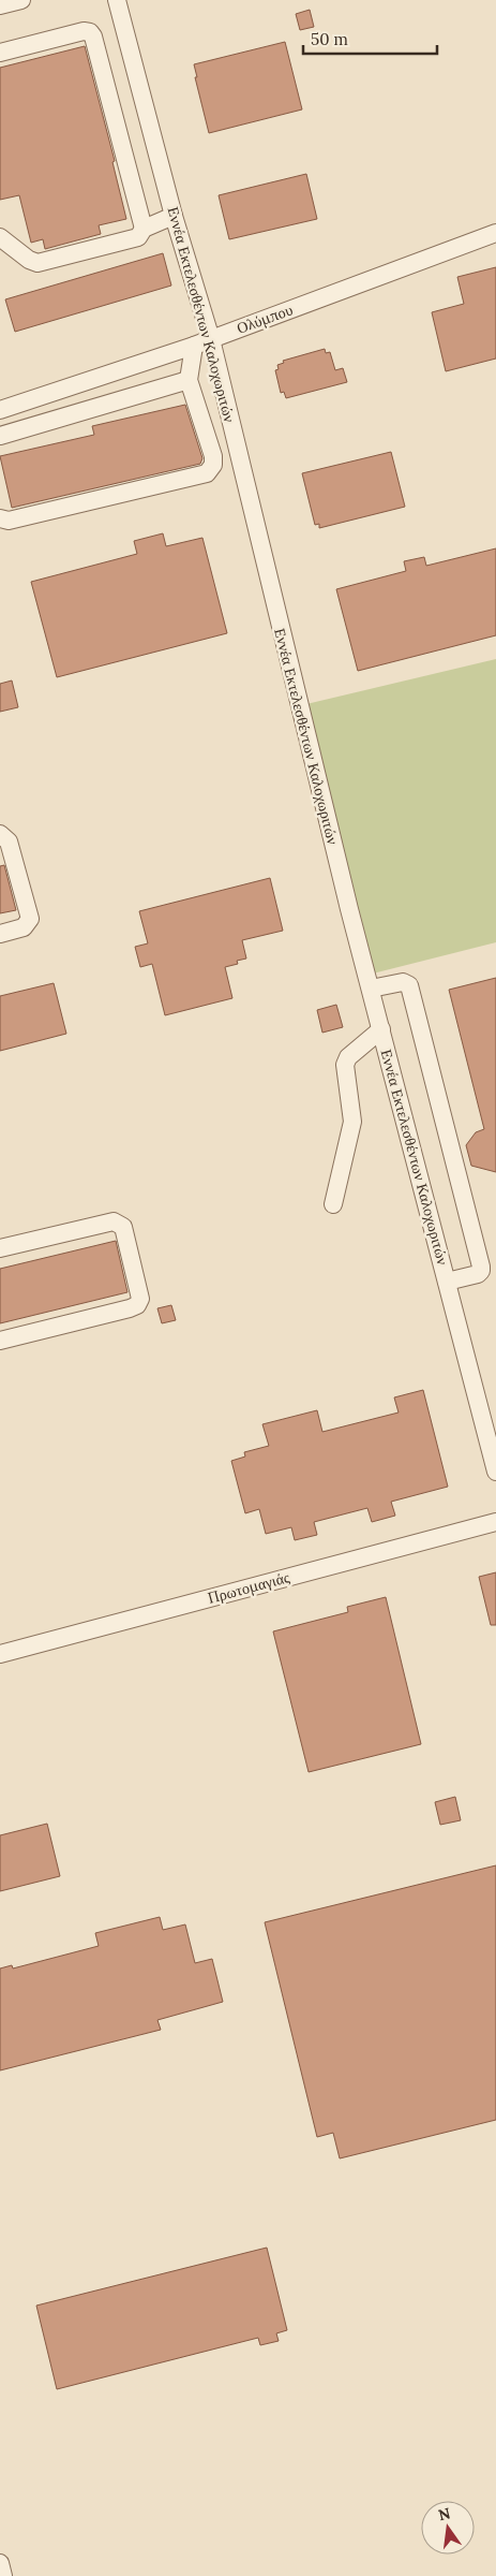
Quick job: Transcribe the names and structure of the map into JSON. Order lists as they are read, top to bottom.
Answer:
{
  "streets": {
    "street": ["Εννέα Εκτελεσθέντων Καλοχωριτών", "Ολύμπου", "Πρωτομαγιάς"]
  },
  "crossings": [
    ["Εννέα Εκτελεσθέντων Καλοχωριτών", "Ολύμπου"]
  ],
  "scale_bar": "50 m",
  "north": "top"
}
